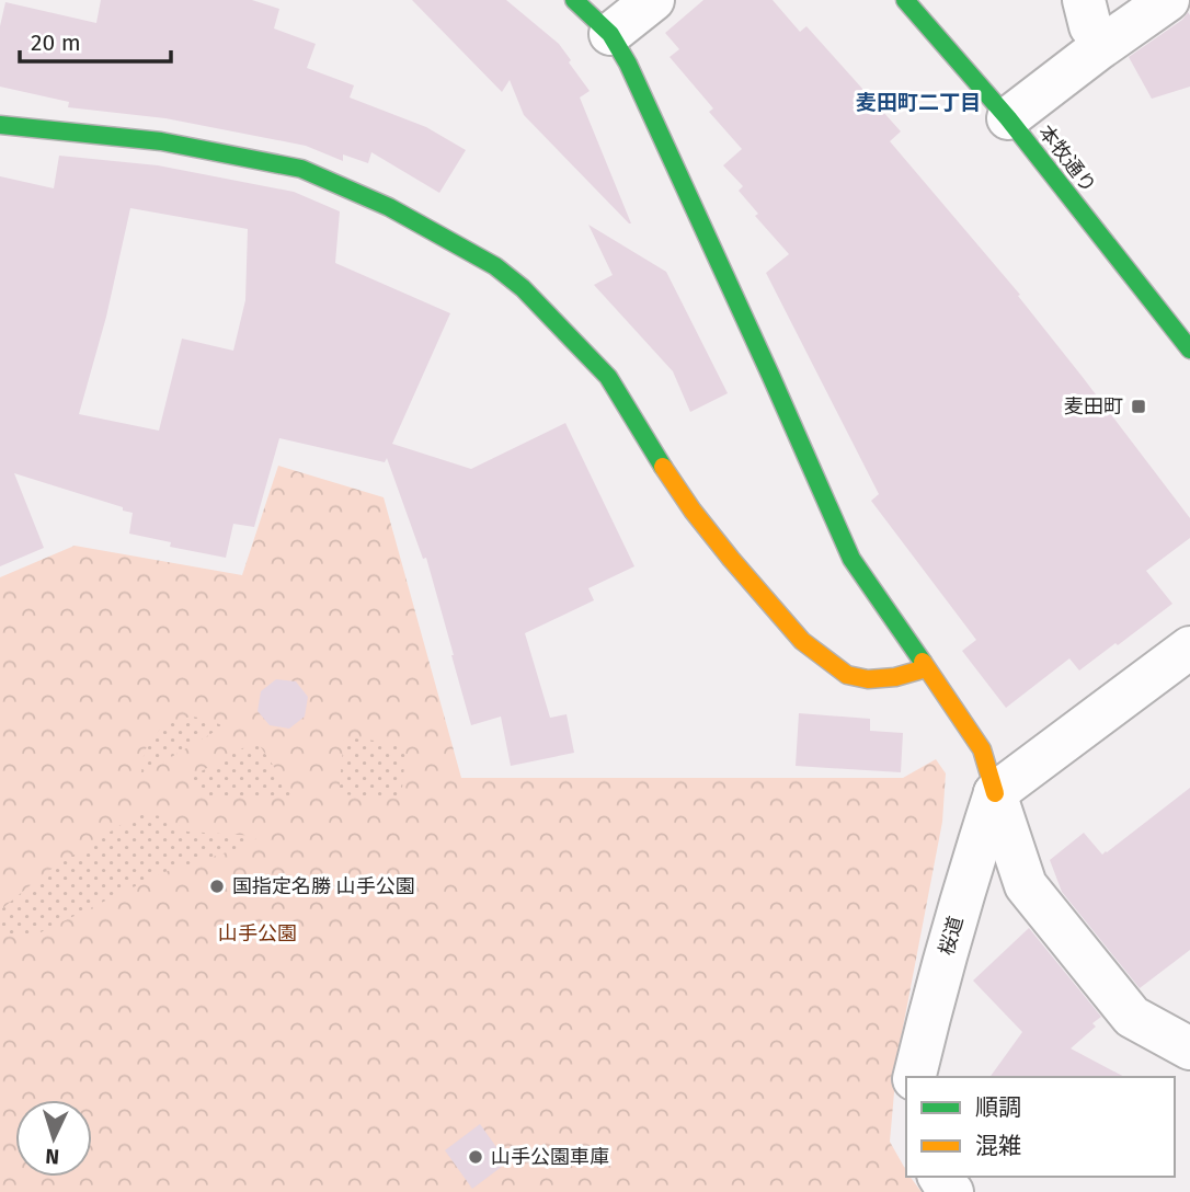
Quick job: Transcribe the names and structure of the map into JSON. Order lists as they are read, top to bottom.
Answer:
{
  "streets": {
    "street": ["本牧通り", "桜道"]
  },
  "districts": ["麦田町二丁目"],
  "parks": ["山手公園"],
  "places": {
    "transit": ["麦田町"],
    "other": ["国指定名勝 山手公園", "山手公園車庫"]
  },
  "legend": ["順調", "混雑"],
  "scale_bar": "20 m",
  "north": "bottom"
}
